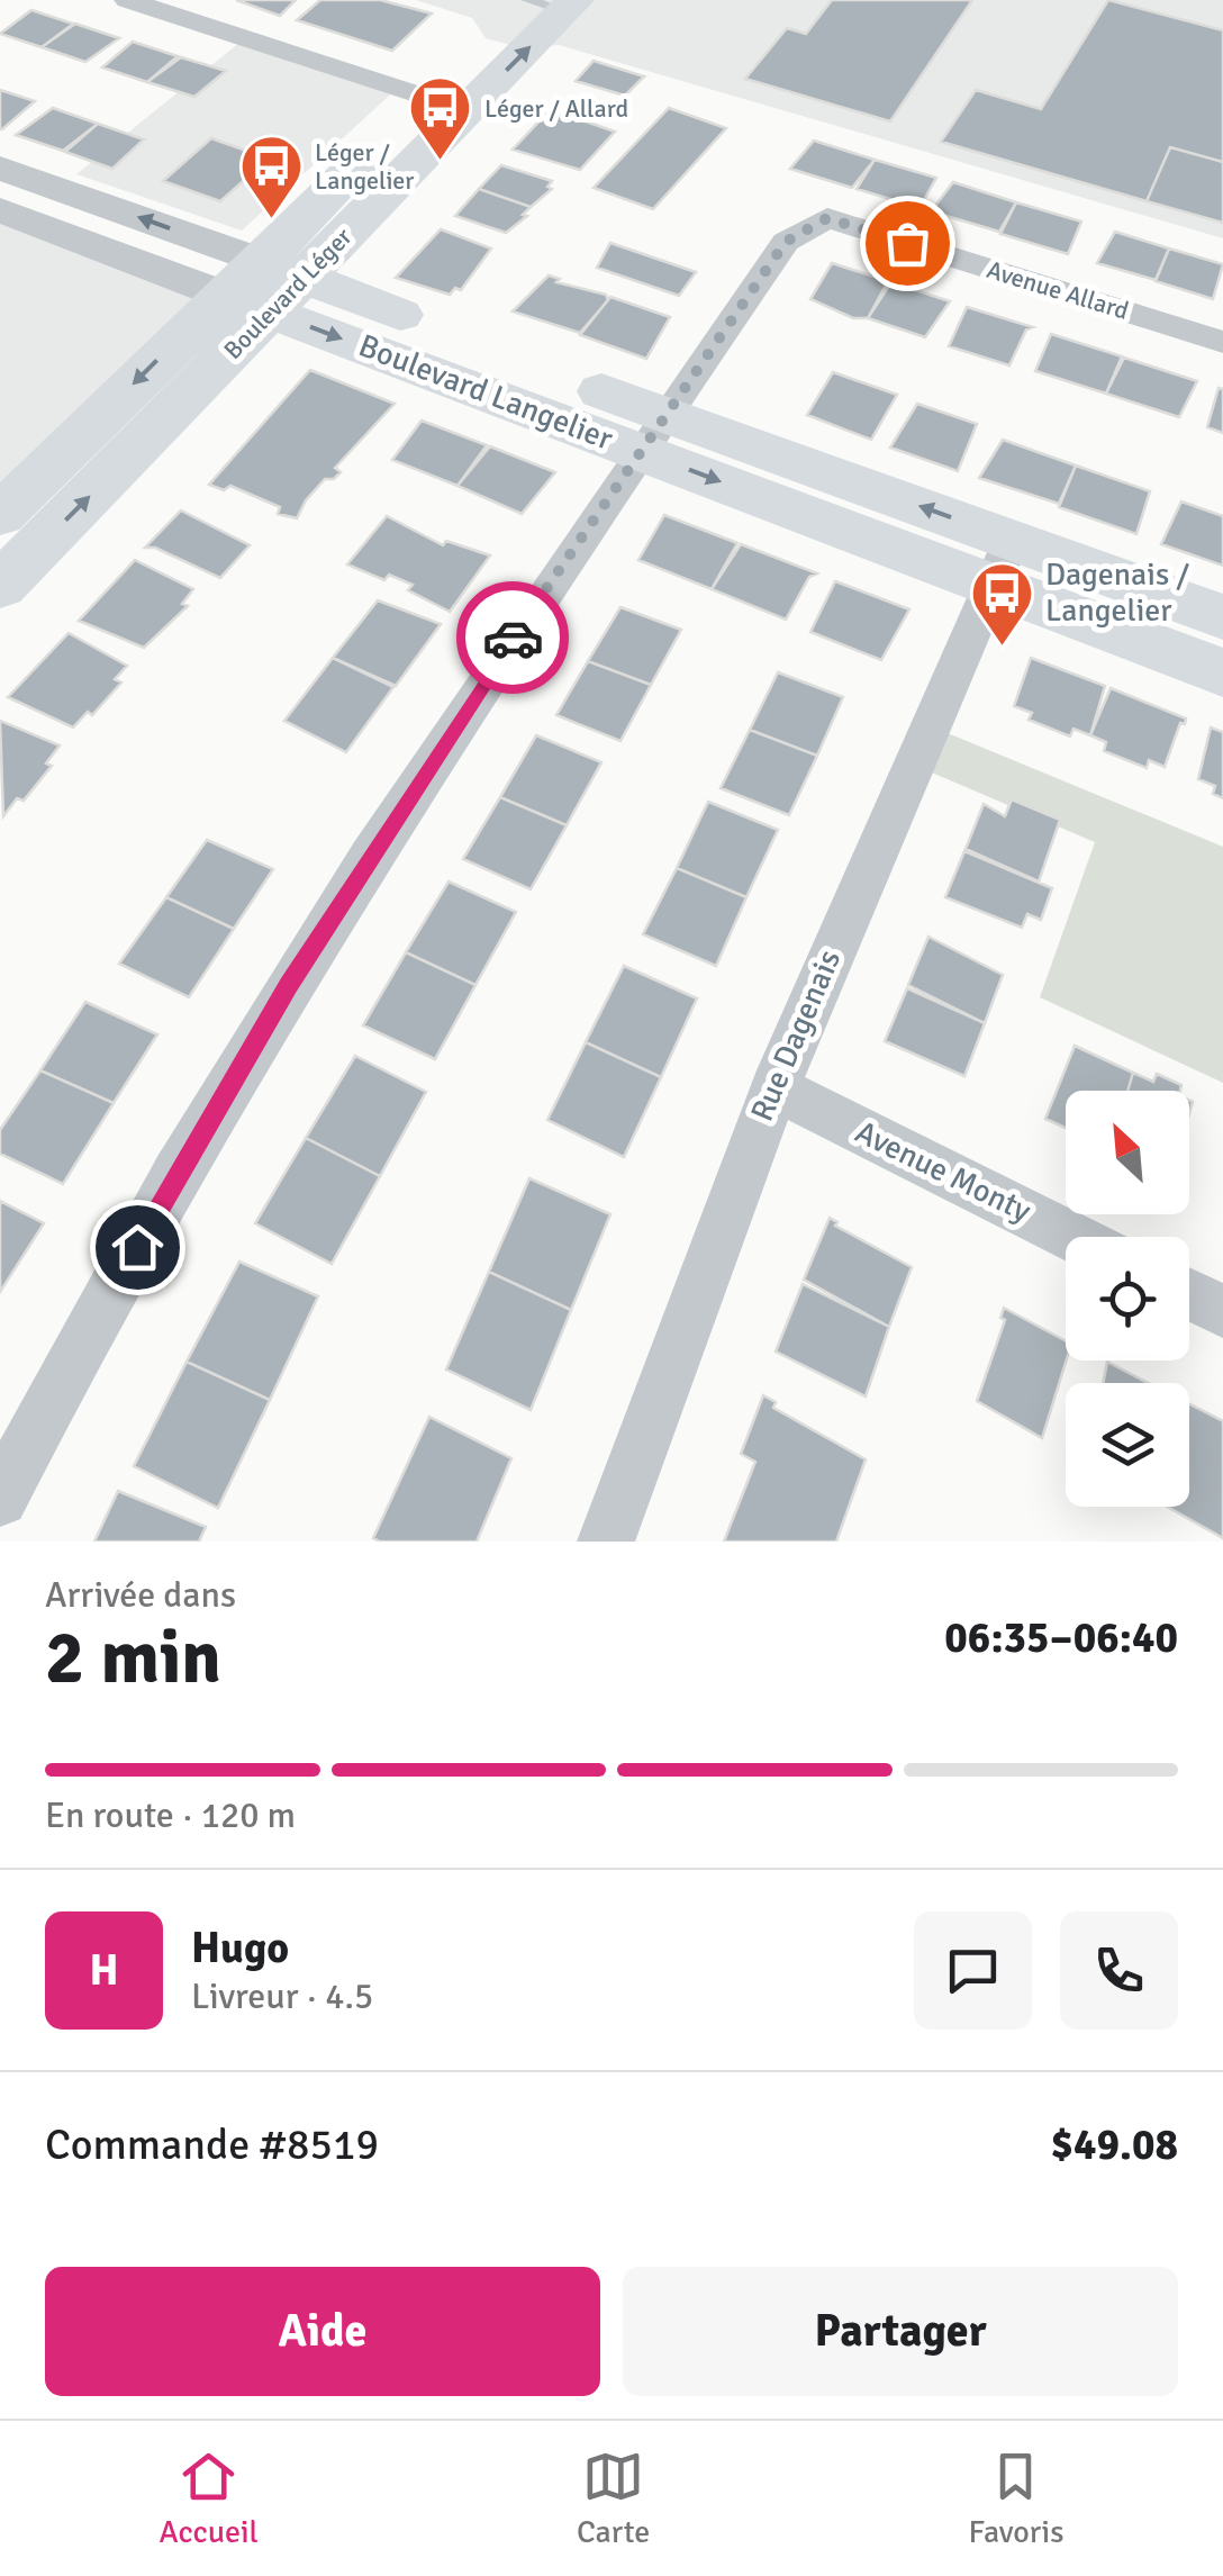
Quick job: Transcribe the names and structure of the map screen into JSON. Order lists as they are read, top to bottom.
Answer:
{
  "streets": {
    "main road": ["Boulevard Léger", "Boulevard Langelier"],
    "street": ["Avenue Allard", "Rue Dagenais", "Avenue Monty"]
  },
  "crossings": [
    ["Avenue Allard", "Boulevard Langelier"],
    ["Boulevard Léger", "Boulevard Langelier"],
    ["Boulevard Langelier", "Rue Dagenais"],
    ["Rue Dagenais", "Avenue Monty"]
  ],
  "places": {
    "bus stop": ["Léger / Allard", "Léger / Langelier", "Dagenais / Langelier"]
  },
  "north": "top left",
  "page": {
    "heading": ["2 min", "Arrivée dans", "06:35–06:40"],
    "panel": [
      "Hugo",
      "Livreur · 4.5",
      "Commande #8519",
      "$49.08"
    ],
    "bar": "En route · 120 m",
    "round": "H",
    "buttons": ["Aide", "Partager"],
    "tabs": ["Accueil", "Carte", "Favoris"]
  }
}
